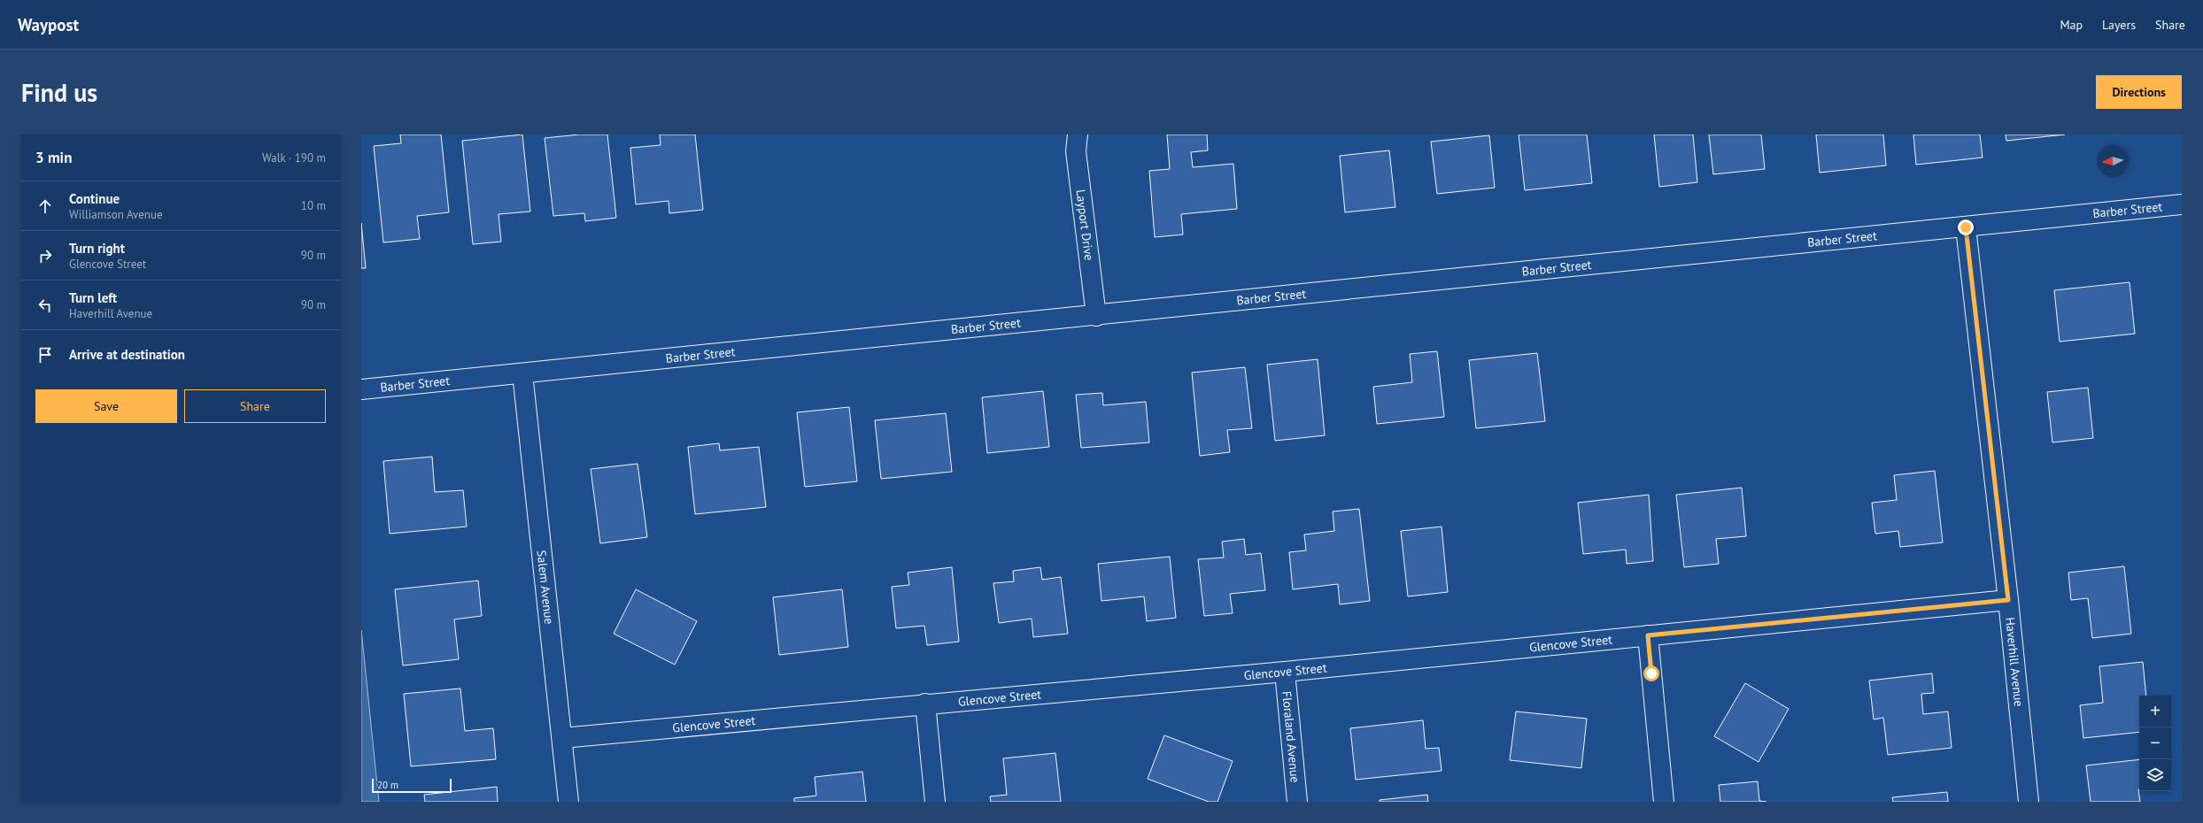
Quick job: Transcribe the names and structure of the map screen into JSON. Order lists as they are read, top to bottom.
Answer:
{
  "streets": {
    "street": [
      "Barber Street",
      "Layport Drive",
      "Salem Avenue",
      "Glencove Street",
      "Haverhill Avenue",
      "Floraland Avenue"
    ]
  },
  "crossings": [
    ["Barber Street", "Layport Drive"],
    ["Barber Street", "Salem Avenue"],
    ["Barber Street", "Haverhill Avenue"],
    ["Salem Avenue", "Glencove Street"],
    ["Glencove Street", "Haverhill Avenue"],
    ["Glencove Street", "Floraland Avenue"]
  ],
  "scale_bar": "20 m",
  "north": "left",
  "page": {
    "header": "Waypost",
    "nav": ["Map", "Layers", "Share"],
    "buttons": [
      "Directions",
      ["Save", "Share"]
    ],
    "title": "Find us",
    "heading": ["3 min", "Walk · 190 m"],
    "list": [
      ["Continue", "Williamson Avenue", "10 m"],
      ["Turn right", "Glencove Street", "90 m"],
      ["Turn left", "Haverhill Avenue", "90 m"],
      "Arrive at destination"
    ],
    "map_buttons": ["+", "−"],
    "scale": "20 m"
  }
}
